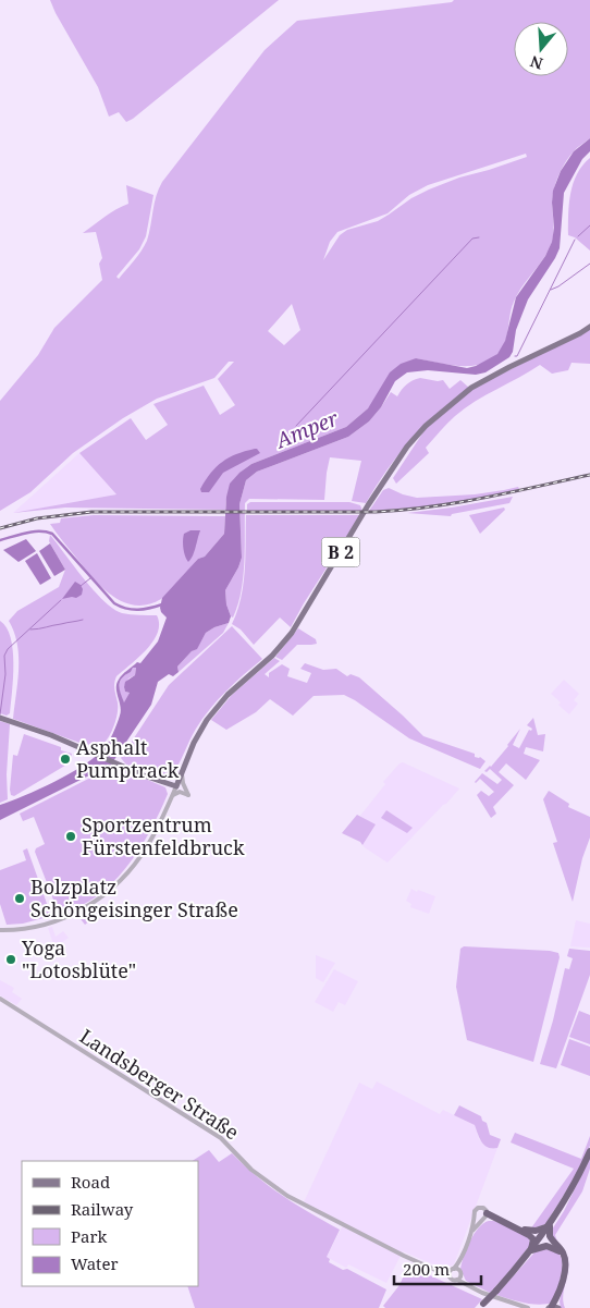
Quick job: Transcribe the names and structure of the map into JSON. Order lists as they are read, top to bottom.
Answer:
{
  "streets": {
    "main road": ["B 2"],
    "street": ["Landsberger Straße"]
  },
  "water": ["Amper"],
  "places": [
    "Asphalt Pumptrack",
    "Sportzentrum Fürstenfeldbruck",
    "Bolzplatz Schöngeisinger Straße",
    "Yoga \"Lotosblüte\""
  ],
  "legend": [
    "Road",
    "Railway",
    "Park",
    "Water"
  ],
  "scale_bar": "200 m",
  "north": "bottom"
}
